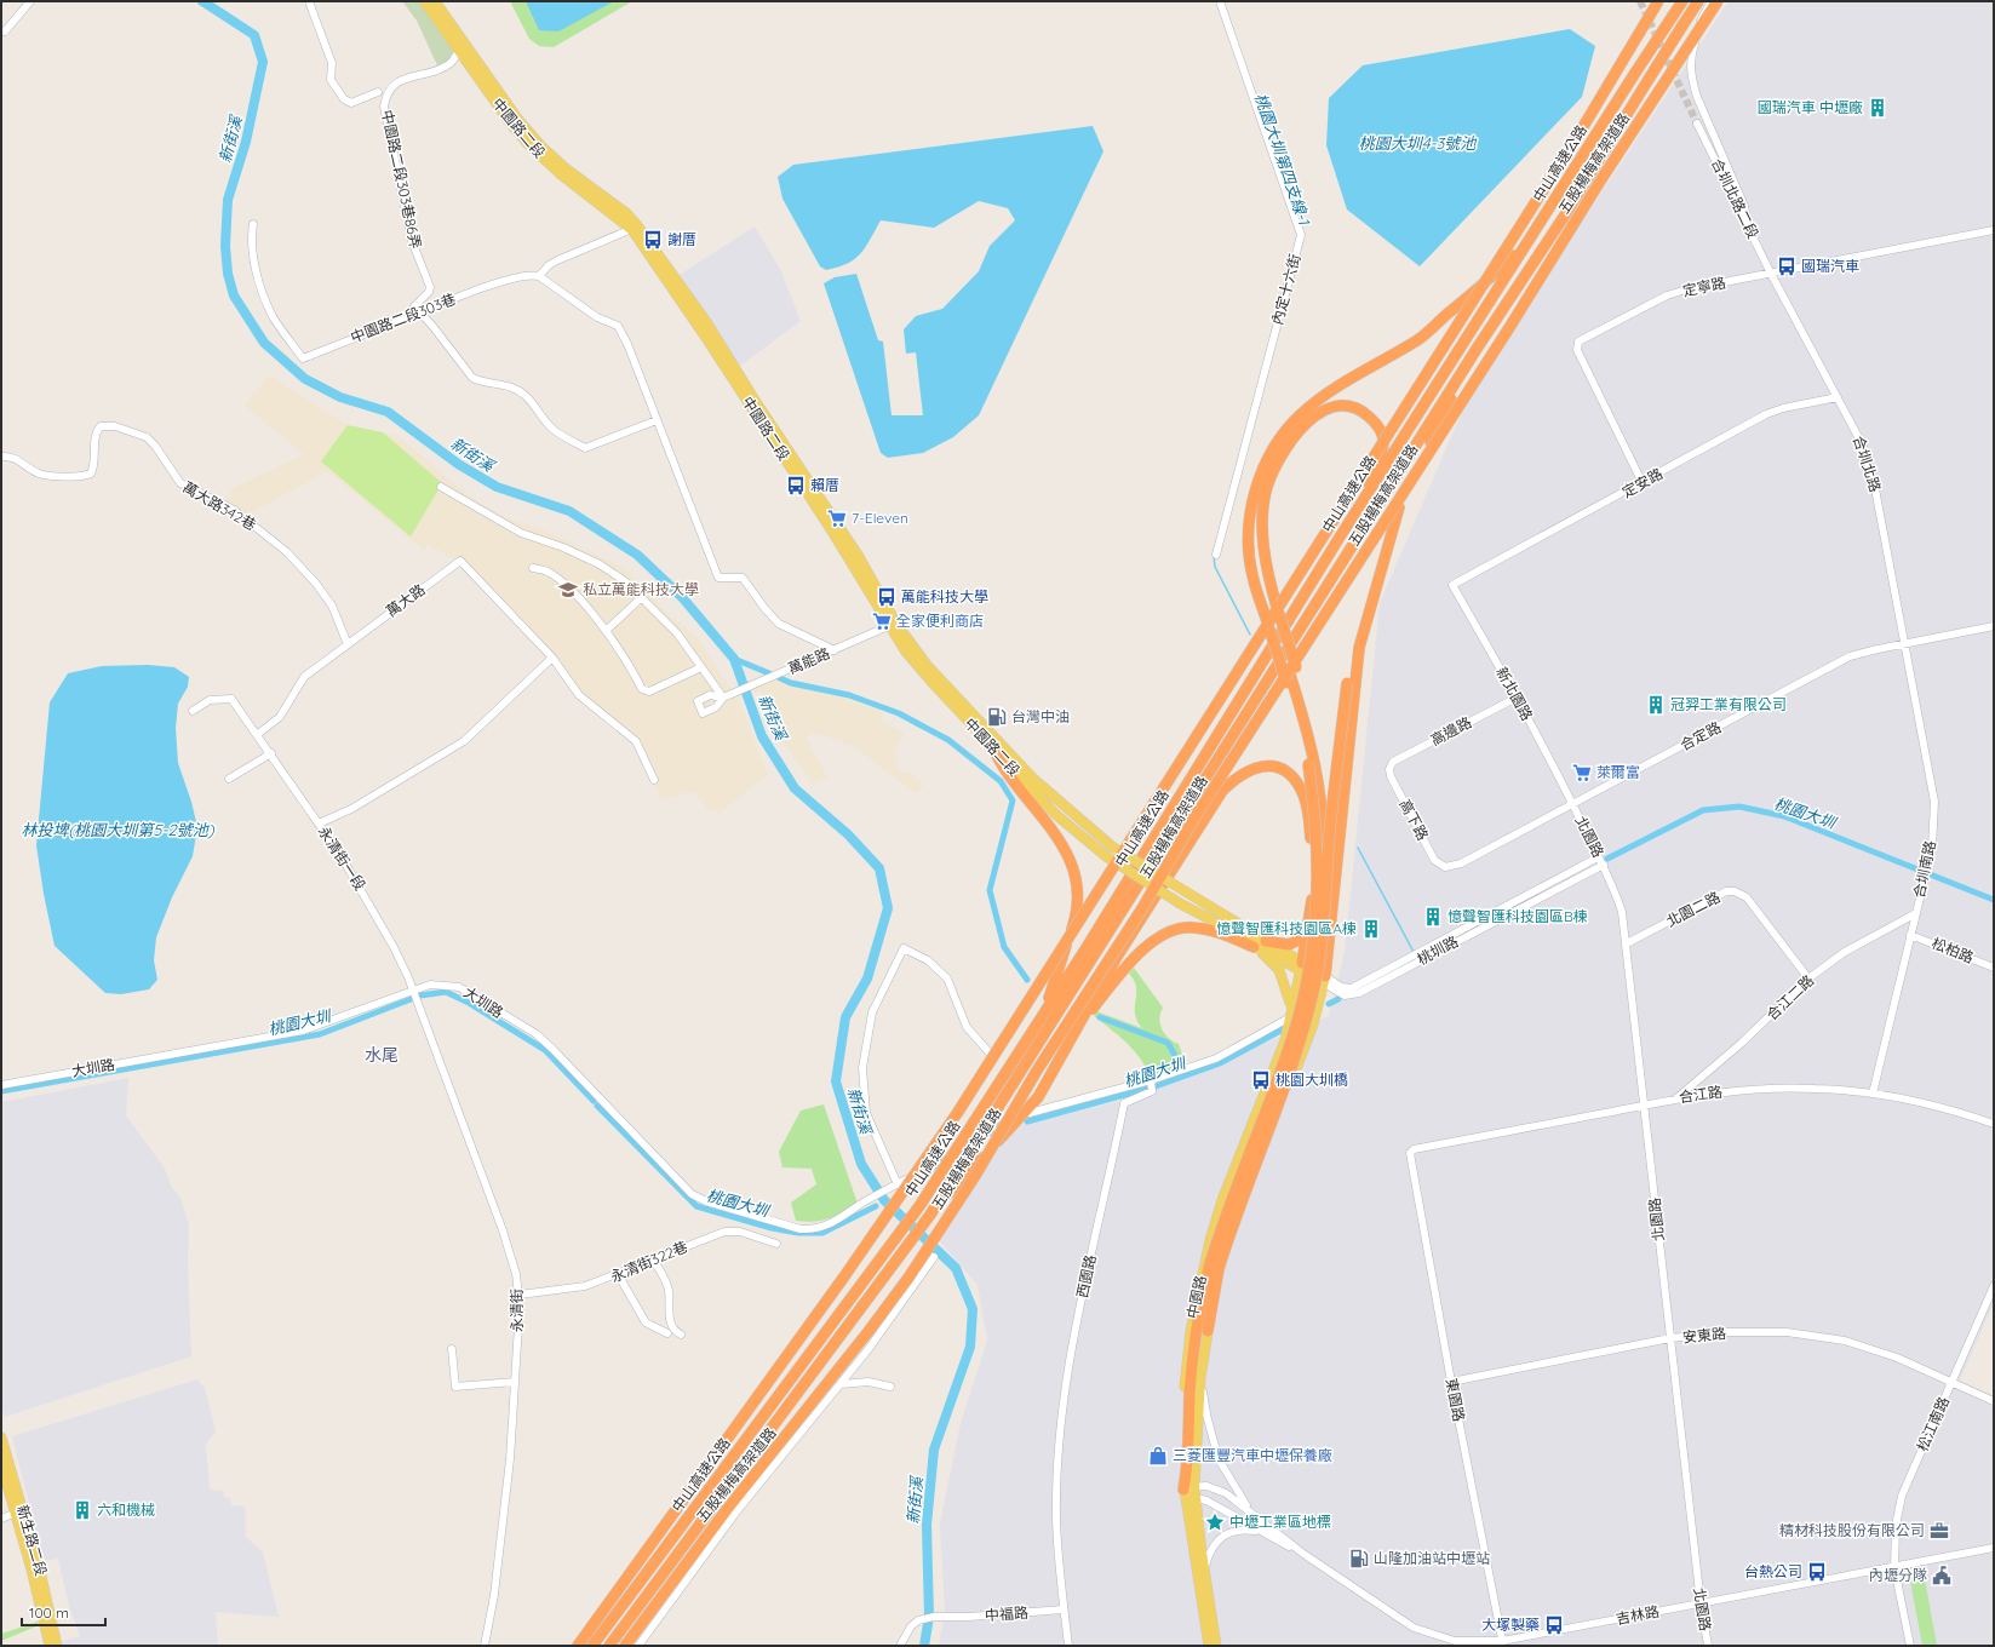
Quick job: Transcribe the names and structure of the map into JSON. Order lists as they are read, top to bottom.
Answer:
{
  "streets": {
    "highway": ["中山高速公路", "五股楊梅高架道路"],
    "main road": ["中園路二段", "中園路", "新生路二段"],
    "street": [
      "中園路二段303巷86弄",
      "合圳北路二段",
      "定寧路",
      "內定十六街",
      "中園路二段303巷",
      "合圳北路",
      "定安路",
      "萬大路342巷",
      "萬大路",
      "萬能路",
      "新北園路",
      "高邊路",
      "合定路",
      "高下路",
      "北園路",
      "永清街一段",
      "合圳南路",
      "北園二路",
      "桃圳路",
      "松柏路",
      "合江二路",
      "大圳路",
      "合江路",
      "永清街322巷",
      "西園路",
      "永清街",
      "安東路",
      "東園路",
      "松江南路",
      "中福路",
      "吉林路"
    ]
  },
  "crossings": [
    ["中園路二段", "中園路二段303巷86弄"],
    ["中園路二段", "萬能路"],
    ["中園路二段303巷86弄", "中園路二段303巷"],
    ["合圳北路二段", "定寧路"],
    ["合圳北路二段", "合圳北路"],
    ["定寧路", "合圳北路"],
    ["定寧路", "定安路"],
    ["合圳北路", "定安路"],
    ["合圳北路", "合定路"],
    ["合圳北路", "合圳南路"],
    ["定安路", "新北園路"],
    ["萬大路342巷", "萬大路"],
    ["萬大路", "永清街一段"],
    ["新北園路", "高邊路"],
    ["新北園路", "合定路"],
    ["新北園路", "北園路"],
    ["高邊路", "高下路"],
    ["合定路", "高下路"],
    ["合定路", "北園路"],
    ["合定路", "合圳南路"],
    ["北園路", "北園二路"],
    ["北園路", "桃圳路"],
    ["北園路", "合江路"],
    ["北園路", "安東路"],
    ["北園路", "吉林路"],
    ["永清街一段", "大圳路"],
    ["永清街一段", "永清街"],
    ["合圳南路", "松柏路"],
    ["合圳南路", "合江二路"],
    ["合圳南路", "合江路"],
    ["北園二路", "合江二路"],
    ["桃圳路", "中園路"],
    ["合江二路", "合江路"],
    ["大圳路", "永清街"],
    ["合江路", "東園路"],
    ["永清街322巷", "永清街"],
    ["西園路", "中福路"],
    ["中園路", "吉林路"],
    ["安東路", "東園路"],
    ["安東路", "松江南路"],
    ["東園路", "吉林路"],
    ["松江南路", "吉林路"]
  ],
  "districts": ["水尾"],
  "water": [
    "新街溪",
    "桃園大圳4-3號池",
    "桃園大圳第四支線-1",
    "桃園大圳",
    "林投埤(桃園大圳第5-2號池)"
  ],
  "places": {
    "building": [
      "國瑞汽車 中壢廠",
      "冠羿工業有限公司",
      "憶聲智匯科技園區B棟",
      "憶聲智匯科技園區A棟",
      "六和機械"
    ],
    "bus stop": [
      "謝厝",
      "國瑞汽車",
      "賴厝",
      "萬能科技大學",
      "桃園大圳橋",
      "台熱公司",
      "大塚製藥"
    ],
    "supermarket": ["7-Eleven", "全家便利商店", "萊爾富"],
    "school or university": ["私立萬能科技大學"],
    "fuel station": ["台灣中油", "山隆加油站中壢站"],
    "shop": ["三菱匯豐汽車中壢保養廠"],
    "place": ["中壢工業區地標"],
    "office": ["精材科技股份有限公司"],
    "public building": ["內壢分隊"]
  },
  "scale_bar": "100 m"
}
